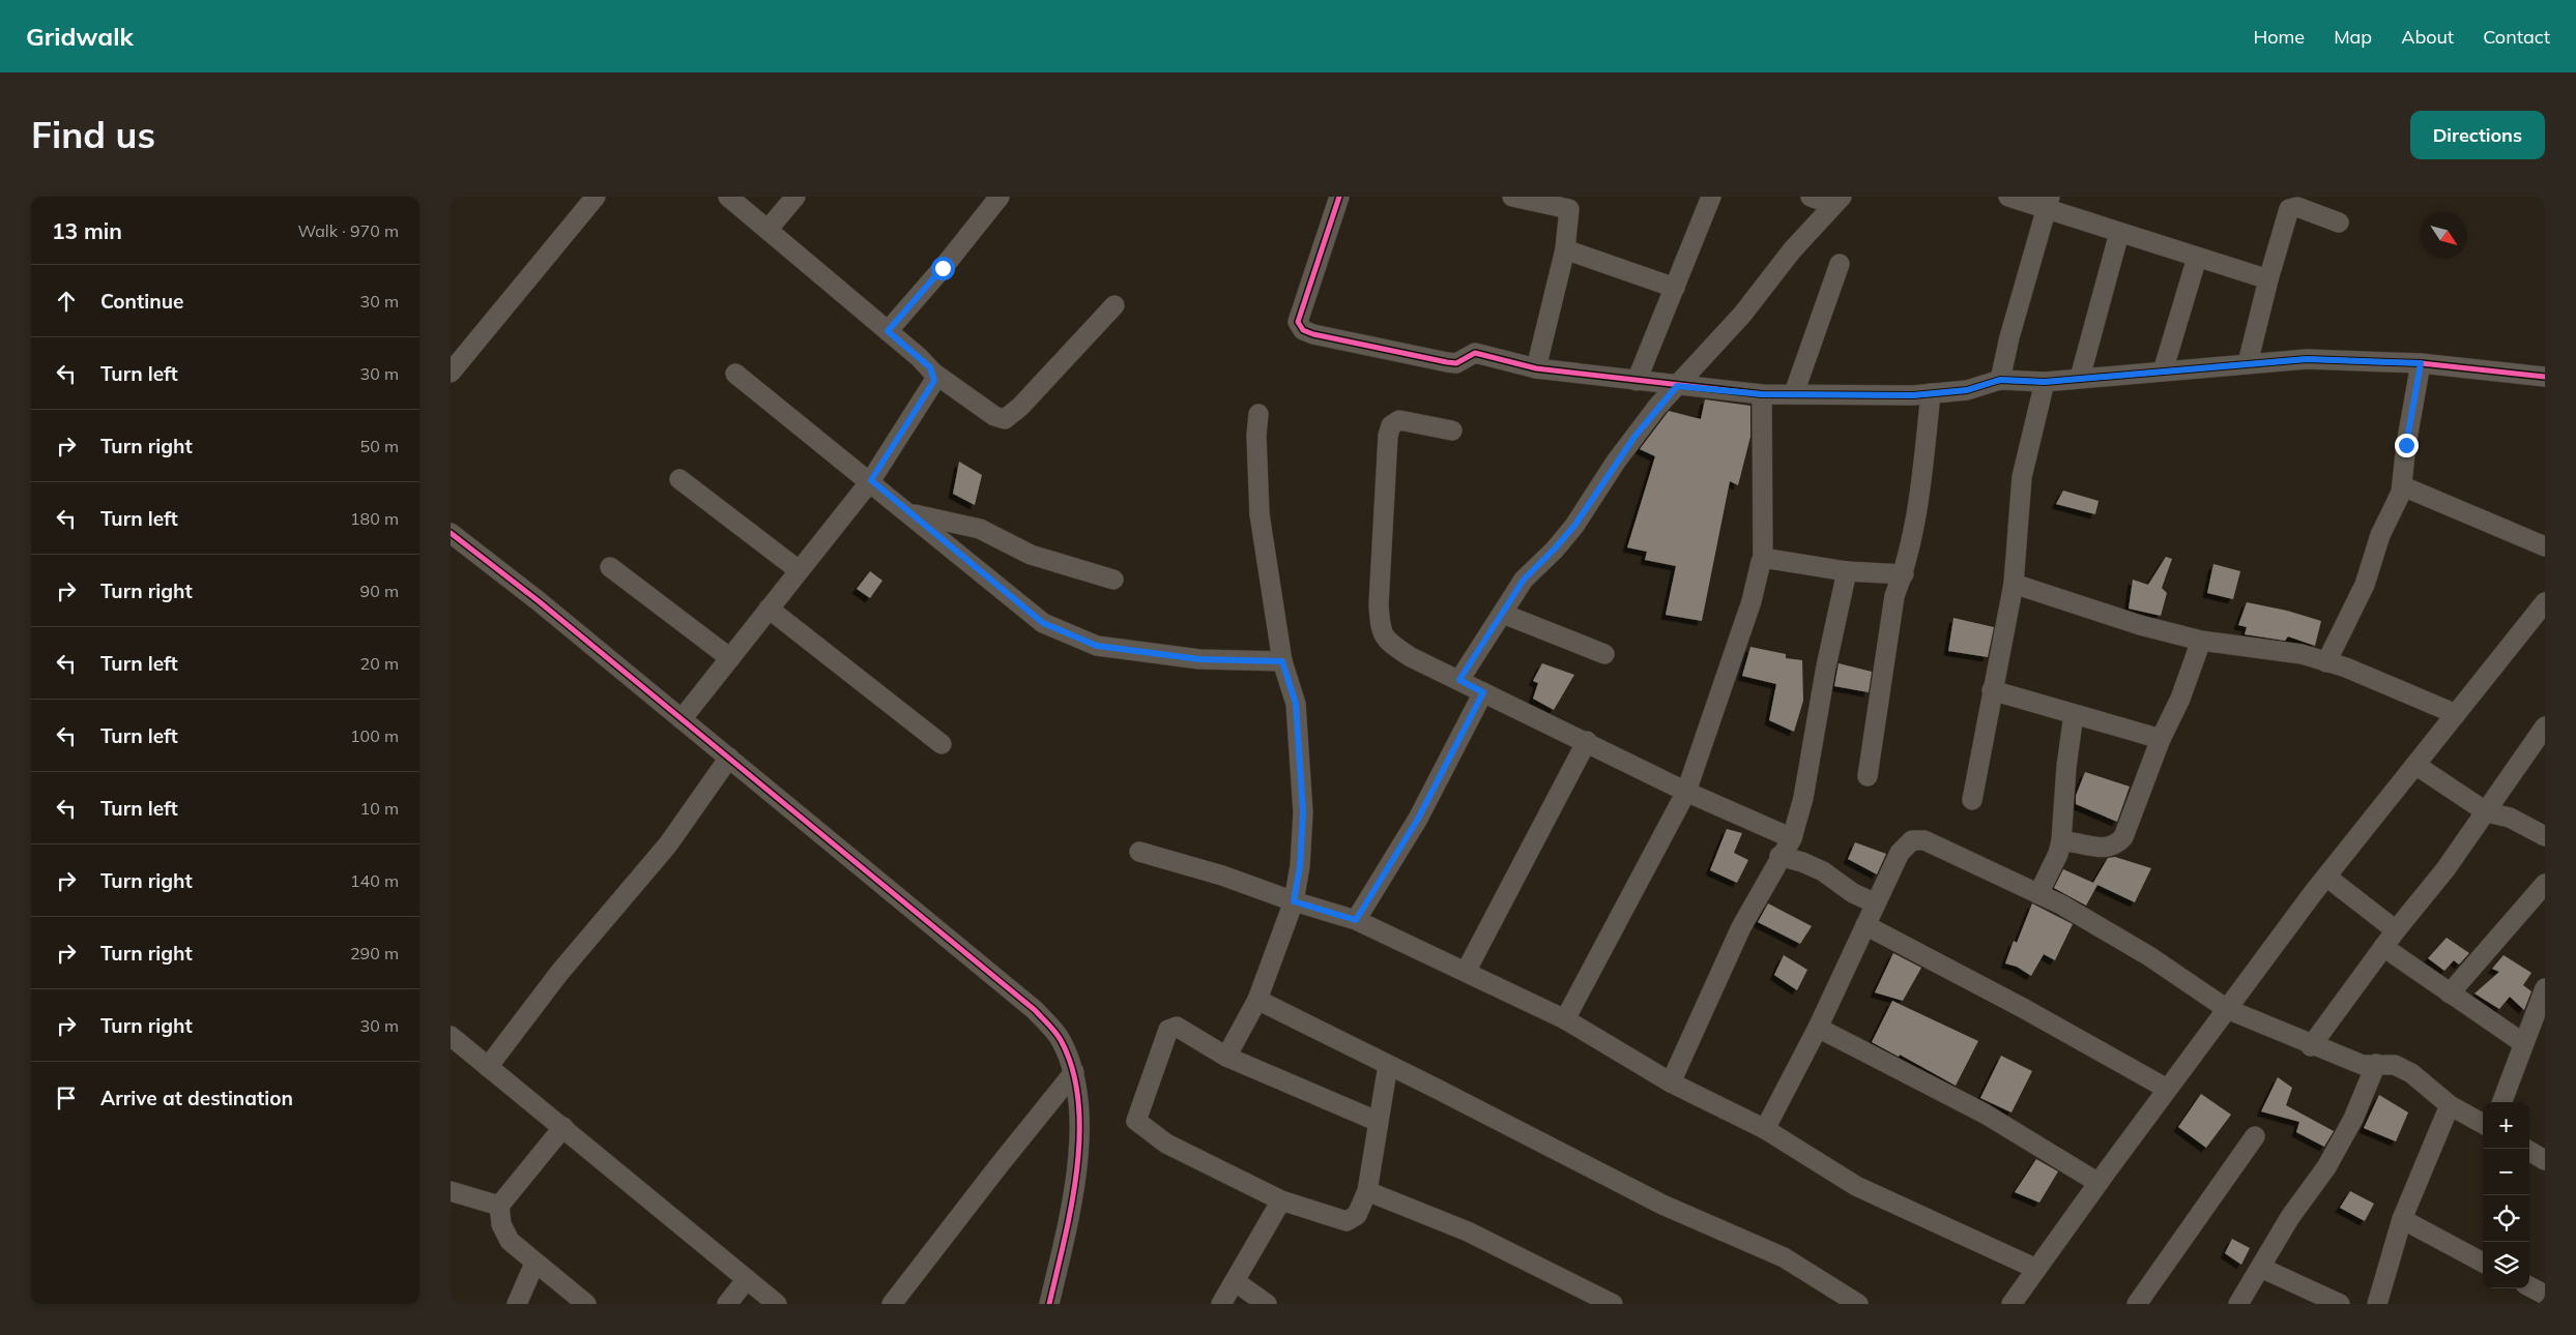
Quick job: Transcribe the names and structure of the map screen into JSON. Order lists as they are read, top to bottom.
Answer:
{
  "north": "bottom right",
  "page": {
    "header": "Gridwalk",
    "nav": [
      "Home",
      "Map",
      "About",
      "Contact"
    ],
    "buttons": "Directions",
    "title": "Find us",
    "heading": ["13 min", "Walk · 970 m"],
    "list": [
      ["Continue", "30 m"],
      ["Turn left", "30 m"],
      ["Turn right", "50 m"],
      ["Turn left", "180 m"],
      ["Turn right", "90 m"],
      ["Turn left", "20 m"],
      ["Turn left", "100 m"],
      ["Turn left", "10 m"],
      ["Turn right", "140 m"],
      ["Turn right", "290 m"],
      ["Turn right", "30 m"],
      "Arrive at destination"
    ],
    "map_buttons": ["+", "−"]
  }
}
